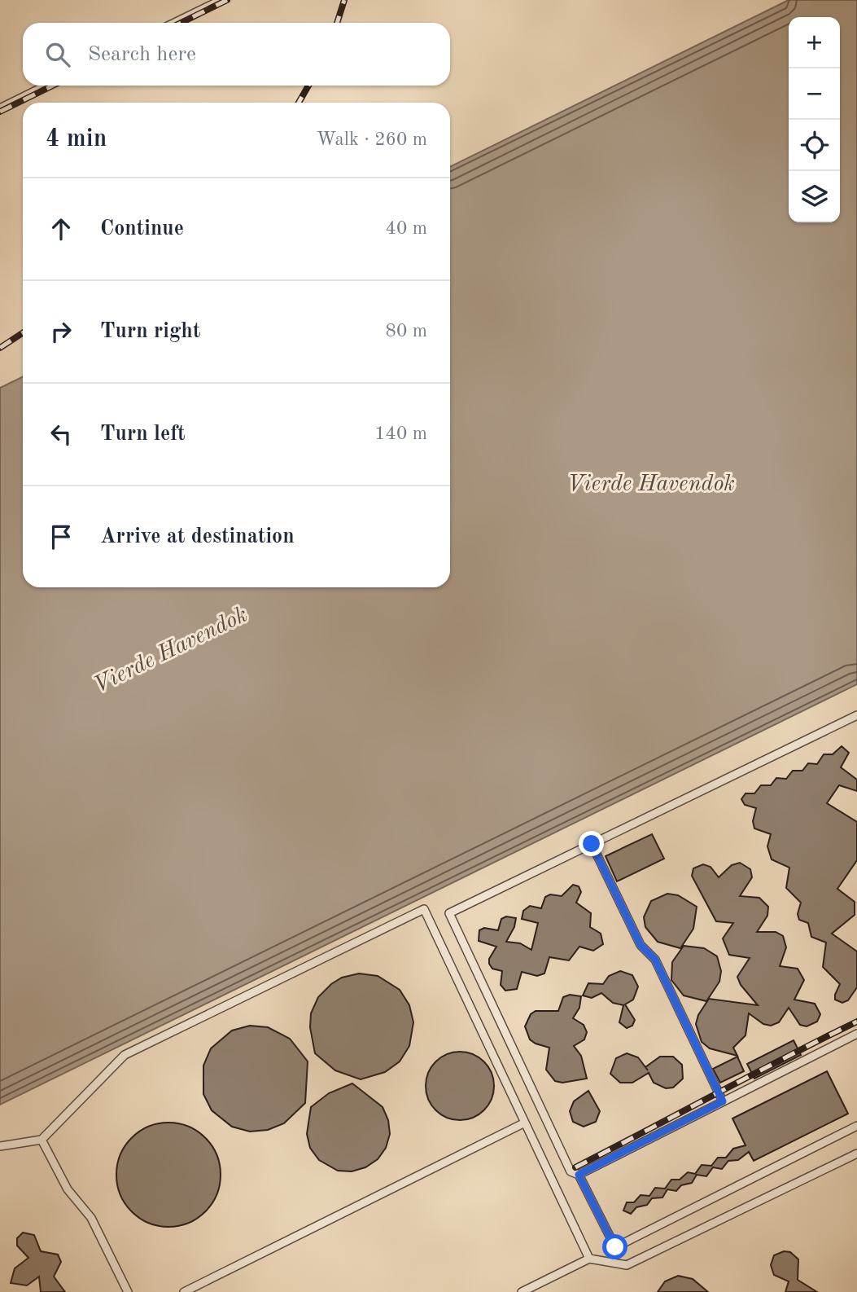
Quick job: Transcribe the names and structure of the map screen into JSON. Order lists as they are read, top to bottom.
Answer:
{
  "water": ["Vierde Havendok"],
  "page": {
    "map_buttons": ["+", "−"],
    "search": "Search here",
    "heading": ["4 min", "Walk · 260 m"],
    "list": [
      ["Continue", "40 m"],
      ["Turn right", "80 m"],
      ["Turn left", "140 m"],
      "Arrive at destination"
    ]
  }
}
